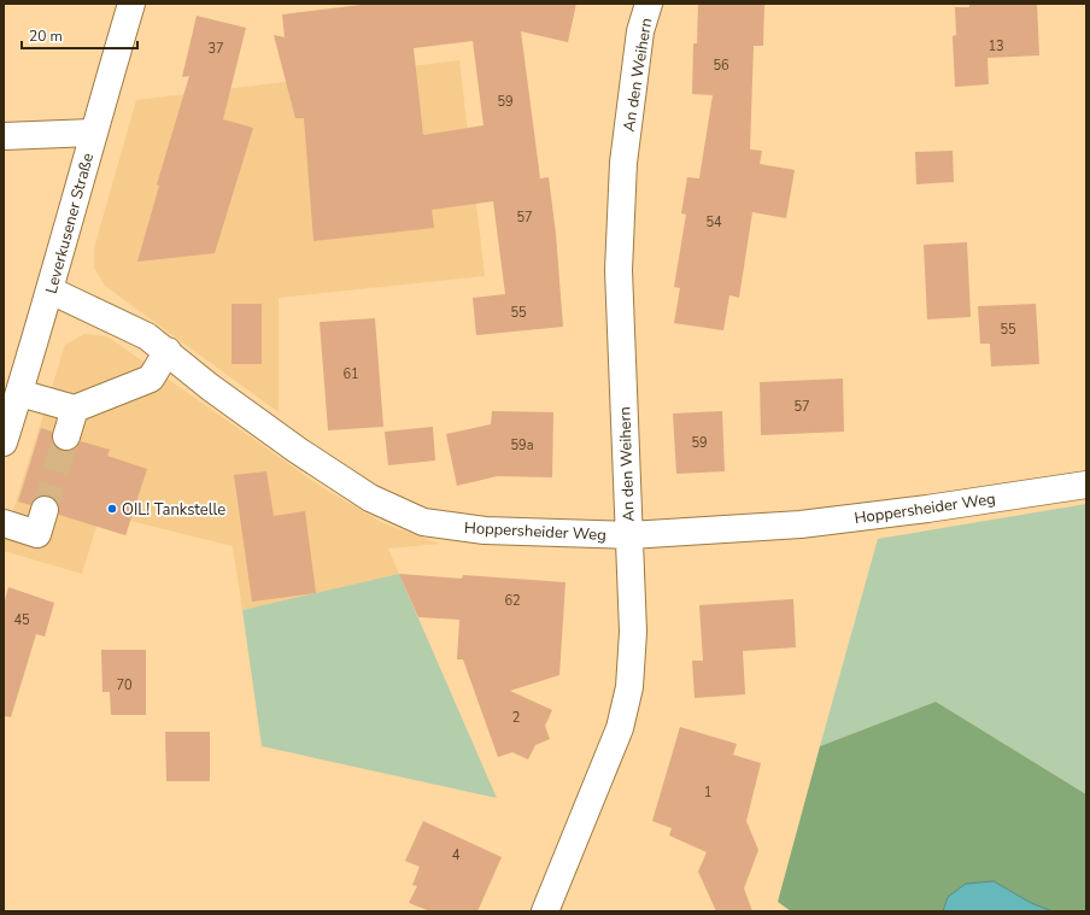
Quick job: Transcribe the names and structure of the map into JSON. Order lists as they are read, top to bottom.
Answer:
{
  "streets": {
    "street": ["An den Weihern", "Leverkusener Straße", "Hoppersheider Weg"]
  },
  "crossings": [
    ["An den Weihern", "Hoppersheider Weg"],
    ["Leverkusener Straße", "Hoppersheider Weg"]
  ],
  "places": ["OIL! Tankstelle"],
  "house_numbers": [
    "13",
    "37",
    "56",
    "59",
    "57",
    "54",
    "55",
    "55",
    "61",
    "57",
    "59",
    "59a",
    "62",
    "45",
    "70",
    "2",
    "1",
    "4"
  ],
  "scale_bar": "20 m"
}
